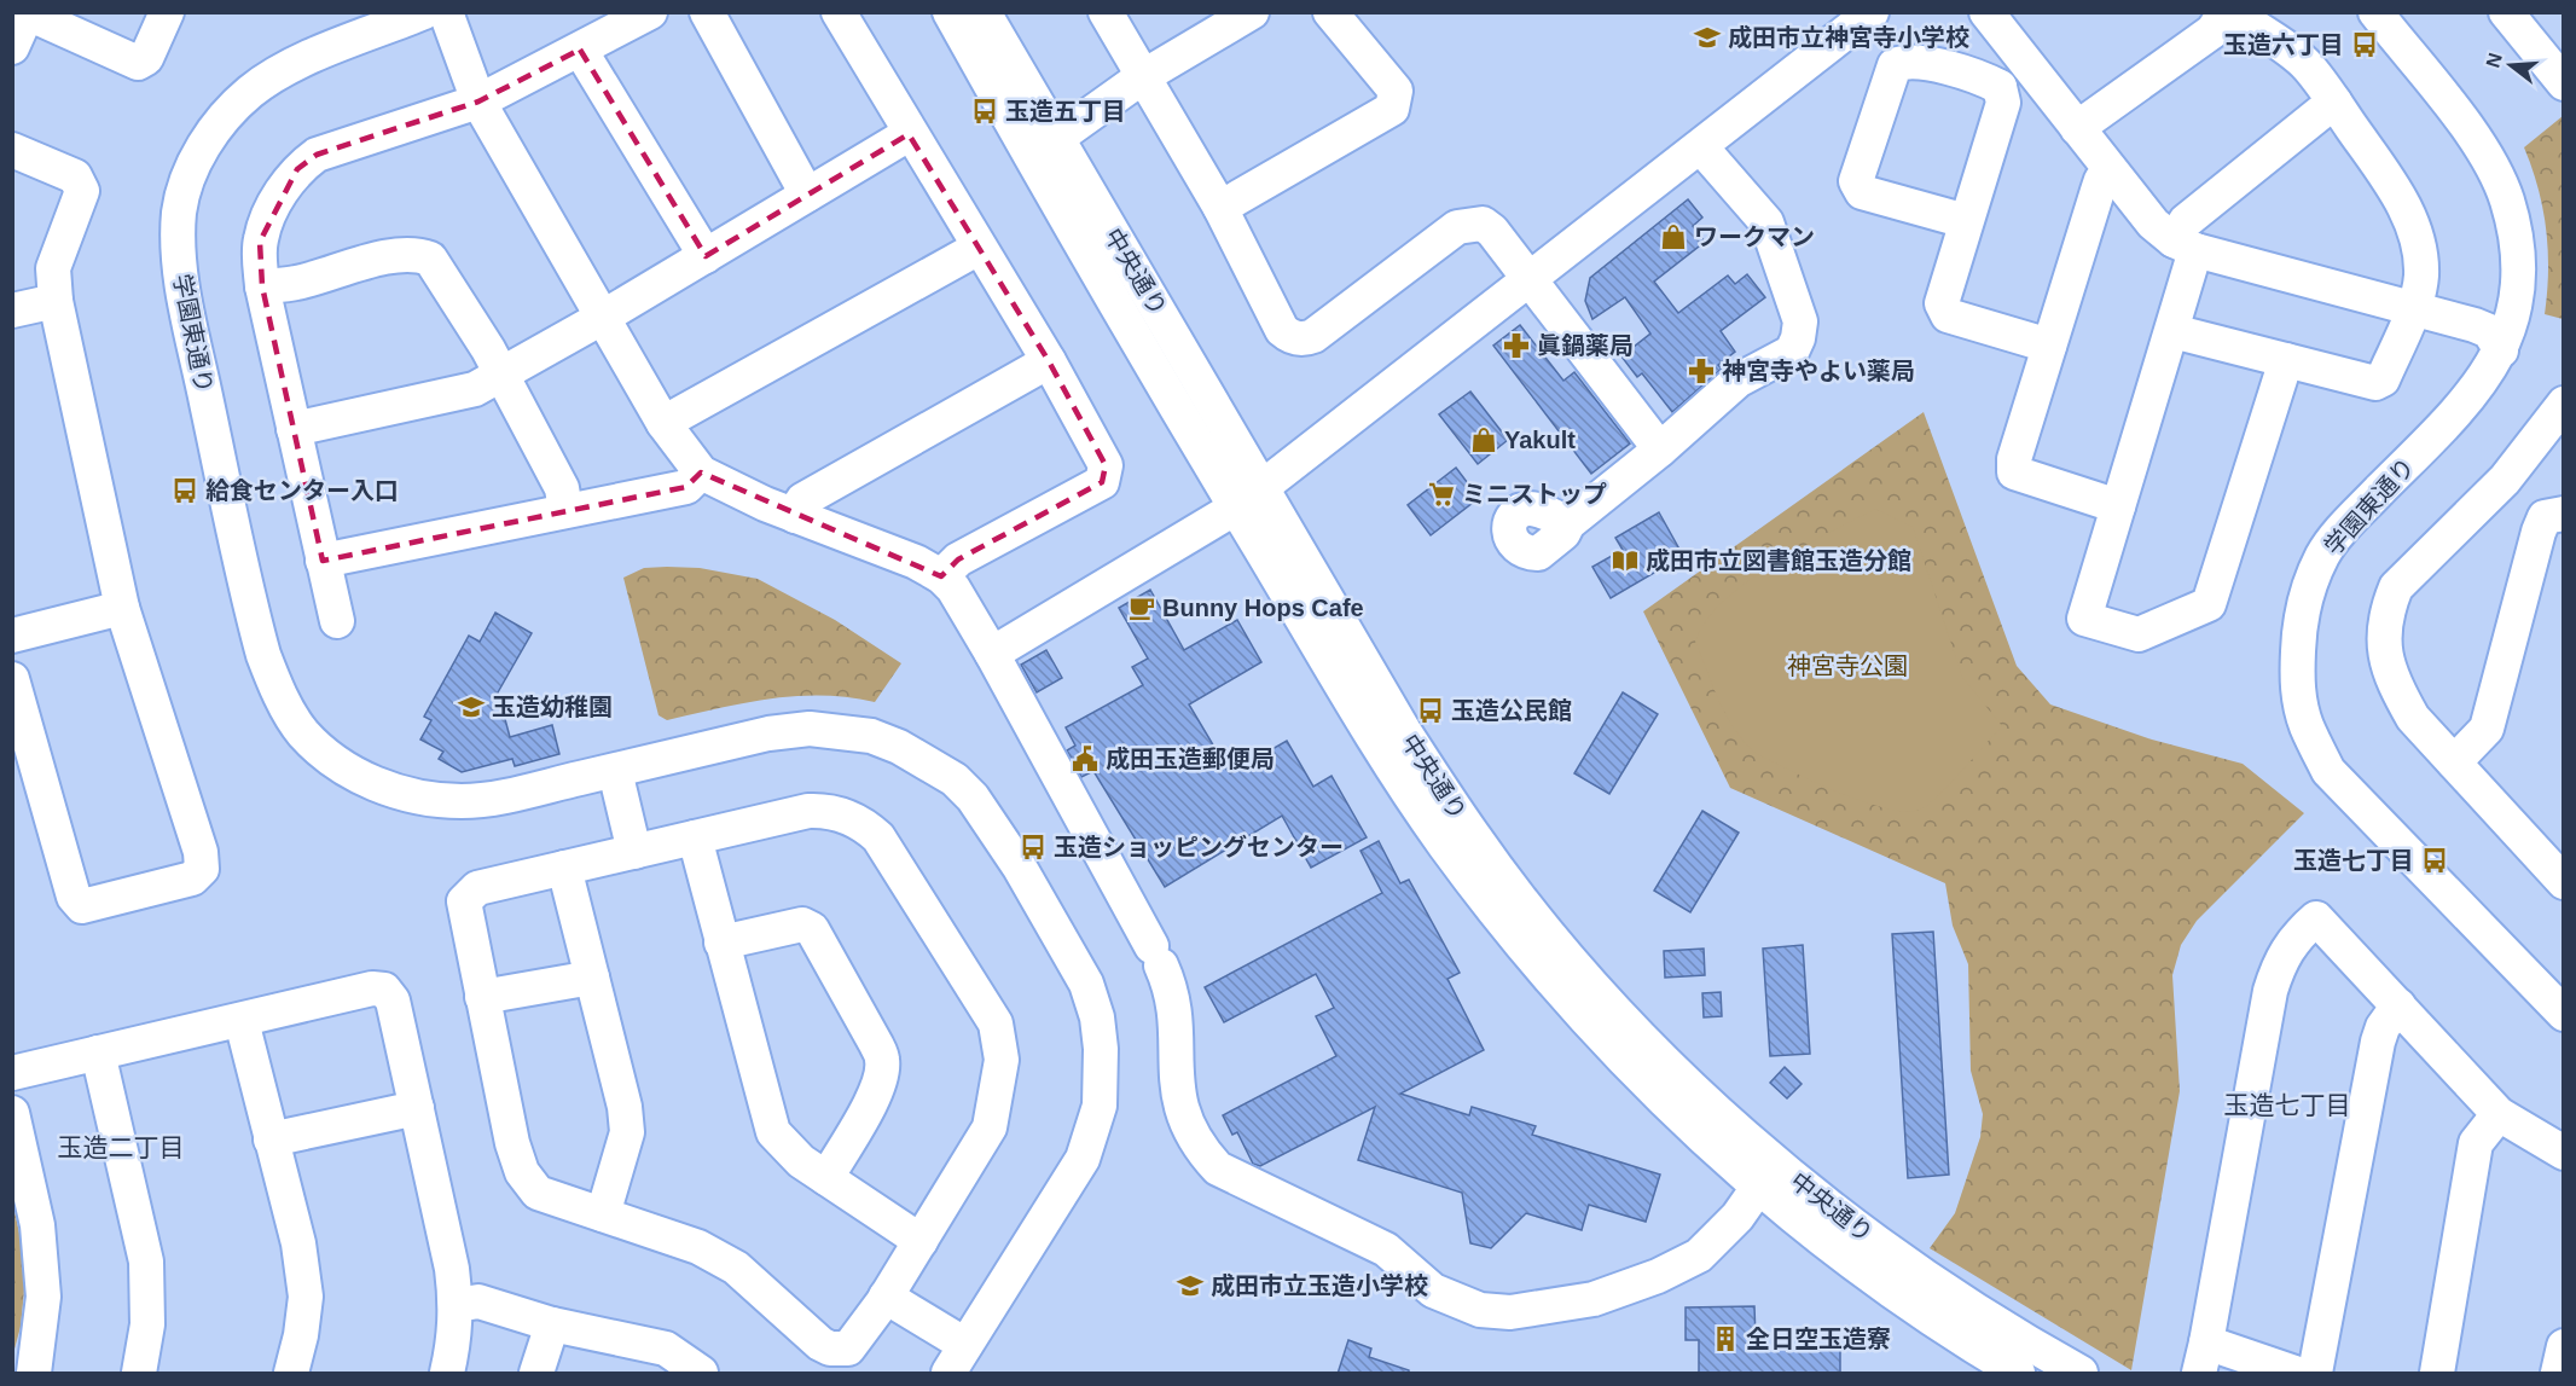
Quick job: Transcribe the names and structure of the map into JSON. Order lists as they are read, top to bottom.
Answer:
{
  "streets": {
    "street": ["中央通り", "学園東通り"]
  },
  "districts": ["玉造七丁目", "玉造二丁目"],
  "parks": ["神宮寺公園"],
  "places": {
    "school or university": ["成田市立神宮寺小学校", "玉造幼稚園", "成田市立玉造小学校"],
    "bus stop": [
      "玉造六丁目",
      "玉造五丁目",
      "給食センター入口",
      "玉造公民館",
      "玉造ショッピングセンター",
      "玉造七丁目"
    ],
    "shop": ["ワークマン", "Yakult"],
    "pharmacy": ["眞鍋薬局", "神宮寺やよい薬局"],
    "supermarket": ["ミニストップ"],
    "library": ["成田市立図書館玉造分館"],
    "cafe": ["Bunny Hops Cafe"],
    "public building": ["成田玉造郵便局"],
    "building": ["全日空玉造寮"]
  },
  "north": "left"
}
